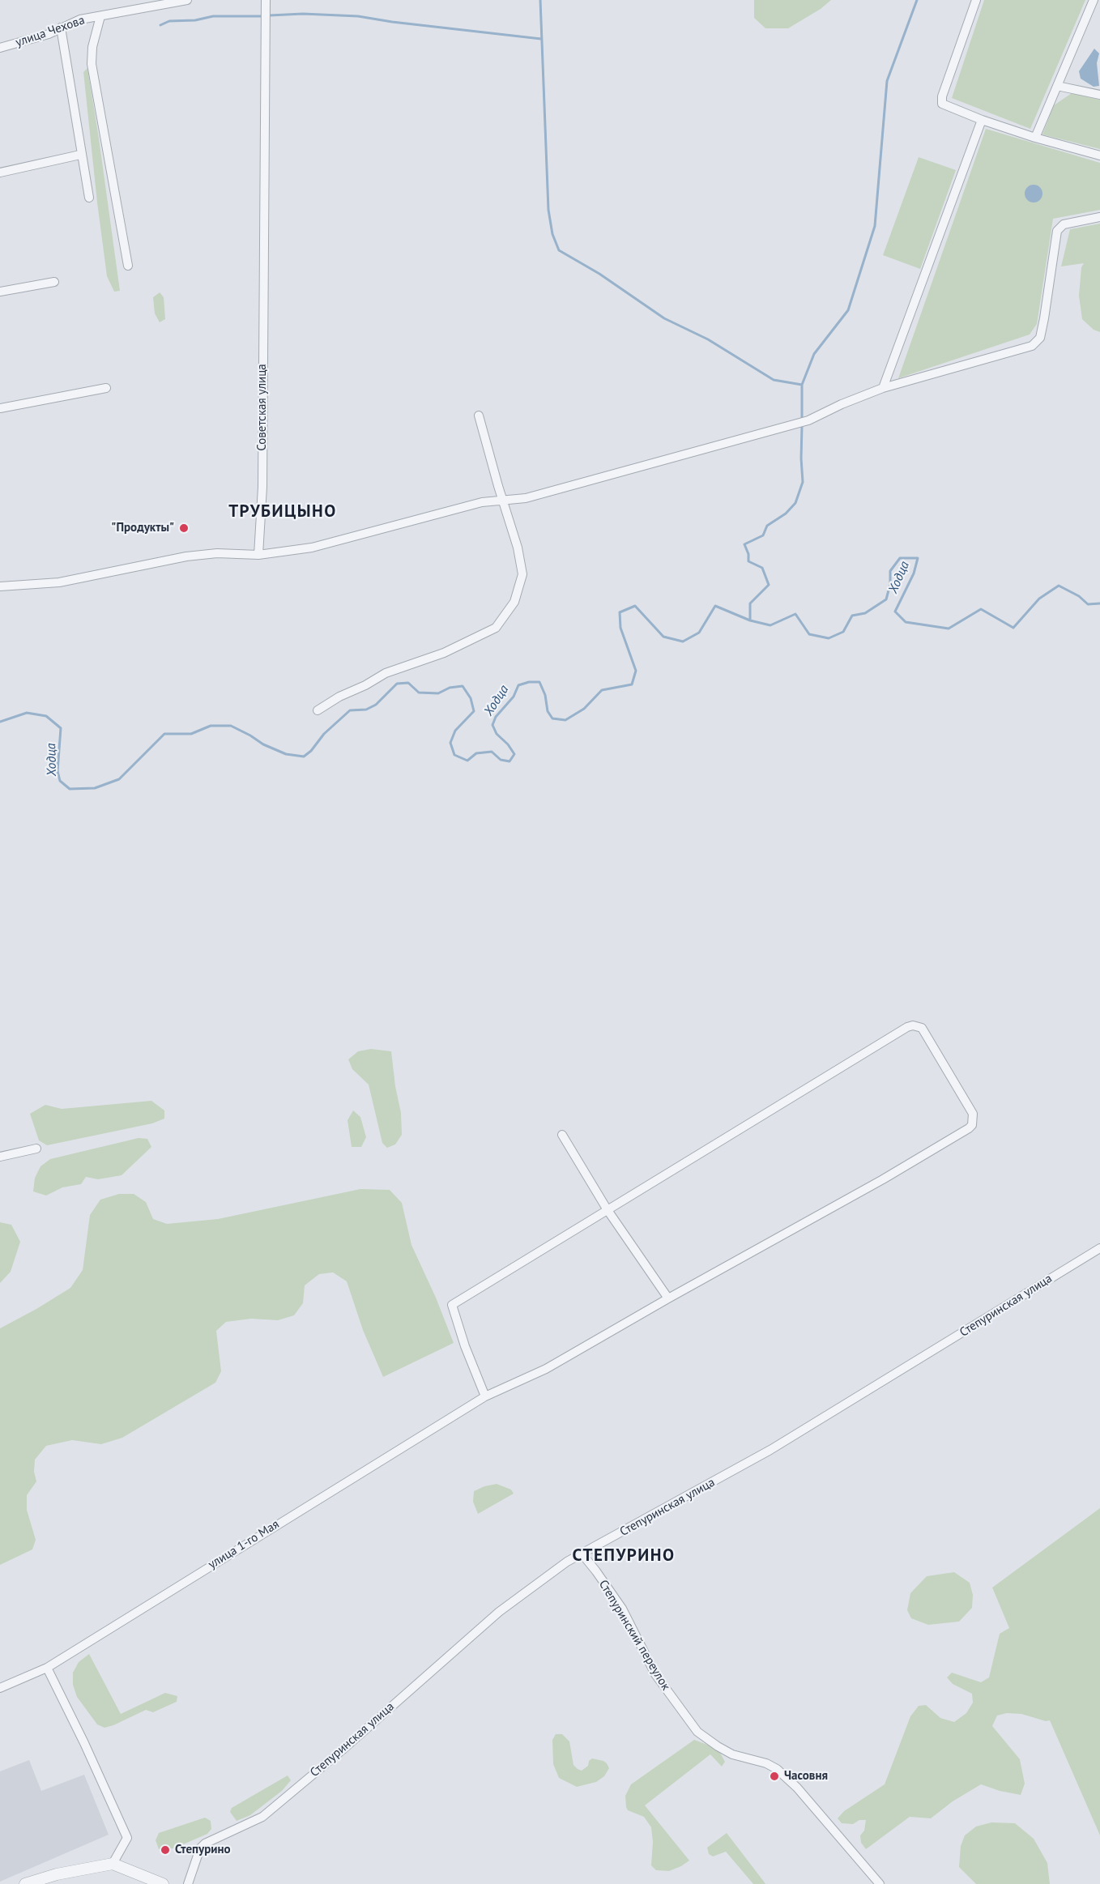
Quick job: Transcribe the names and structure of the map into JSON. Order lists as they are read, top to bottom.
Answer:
{
  "streets": {
    "street": [
      "улица Чехова",
      "Советская улица",
      "Степуринская улица",
      "улица 1-го Мая",
      "Степуринский переулок"
    ]
  },
  "crossings": [
    ["Степуринская улица", "Степуринский переулок"]
  ],
  "districts": ["ТРУБИЦЫНО", "СТЕПУРИНО"],
  "water": ["Ходца"],
  "places": ["\"Продукты\"", "Часовня", "Степурино"]
}
